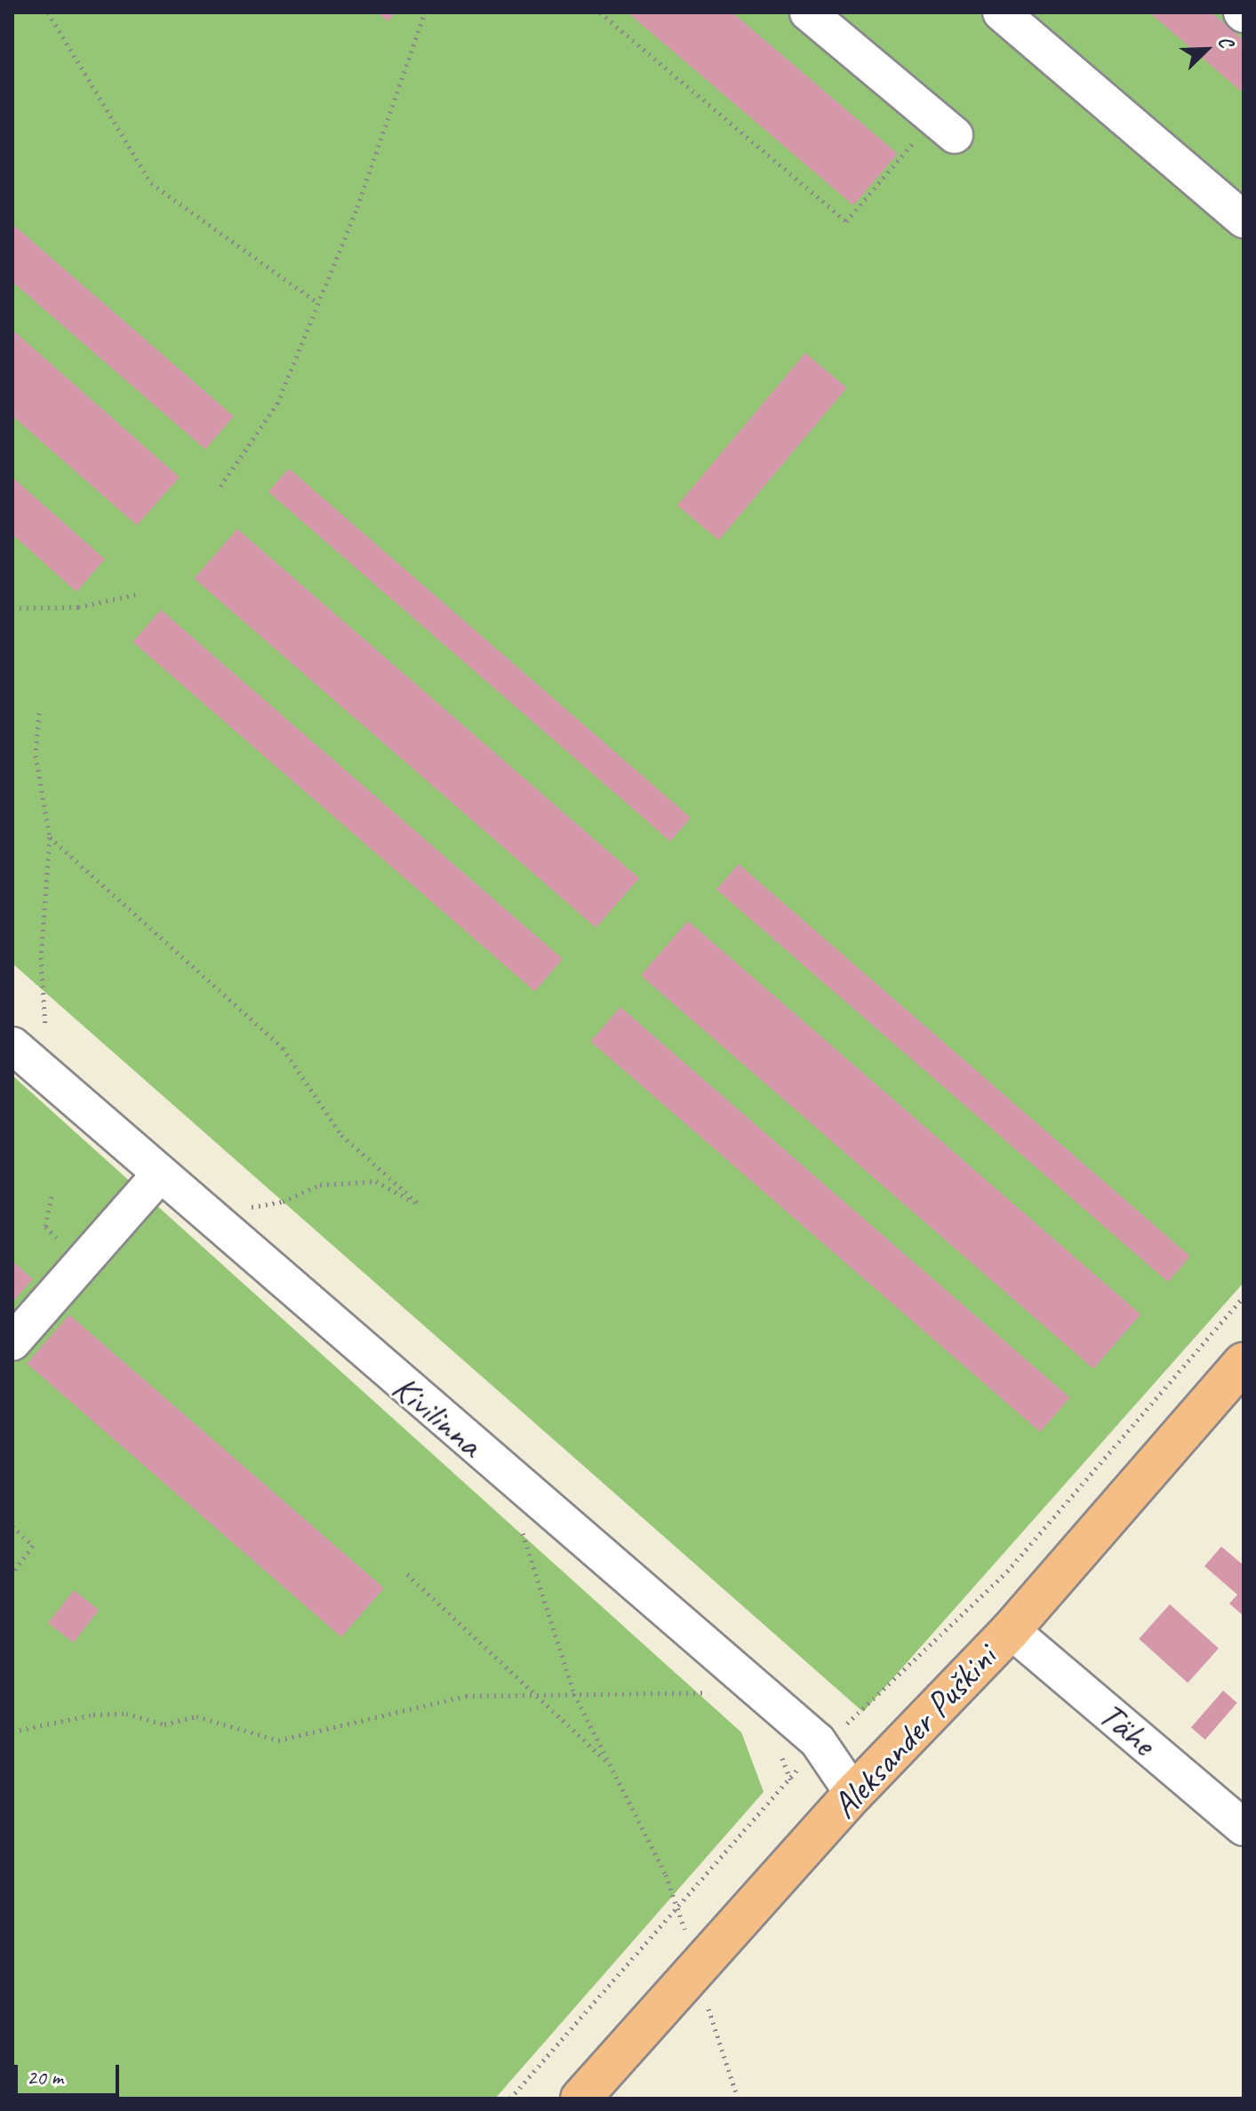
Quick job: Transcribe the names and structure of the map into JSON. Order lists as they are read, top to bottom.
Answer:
{
  "streets": {
    "main road": ["Aleksander Puškini"],
    "street": ["Kivilinna", "Tähe"]
  },
  "crossings": [
    ["Kivilinna", "Aleksander Puškini"],
    ["Tähe", "Aleksander Puškini"]
  ],
  "scale_bar": "20 m",
  "north": "top right"
}
